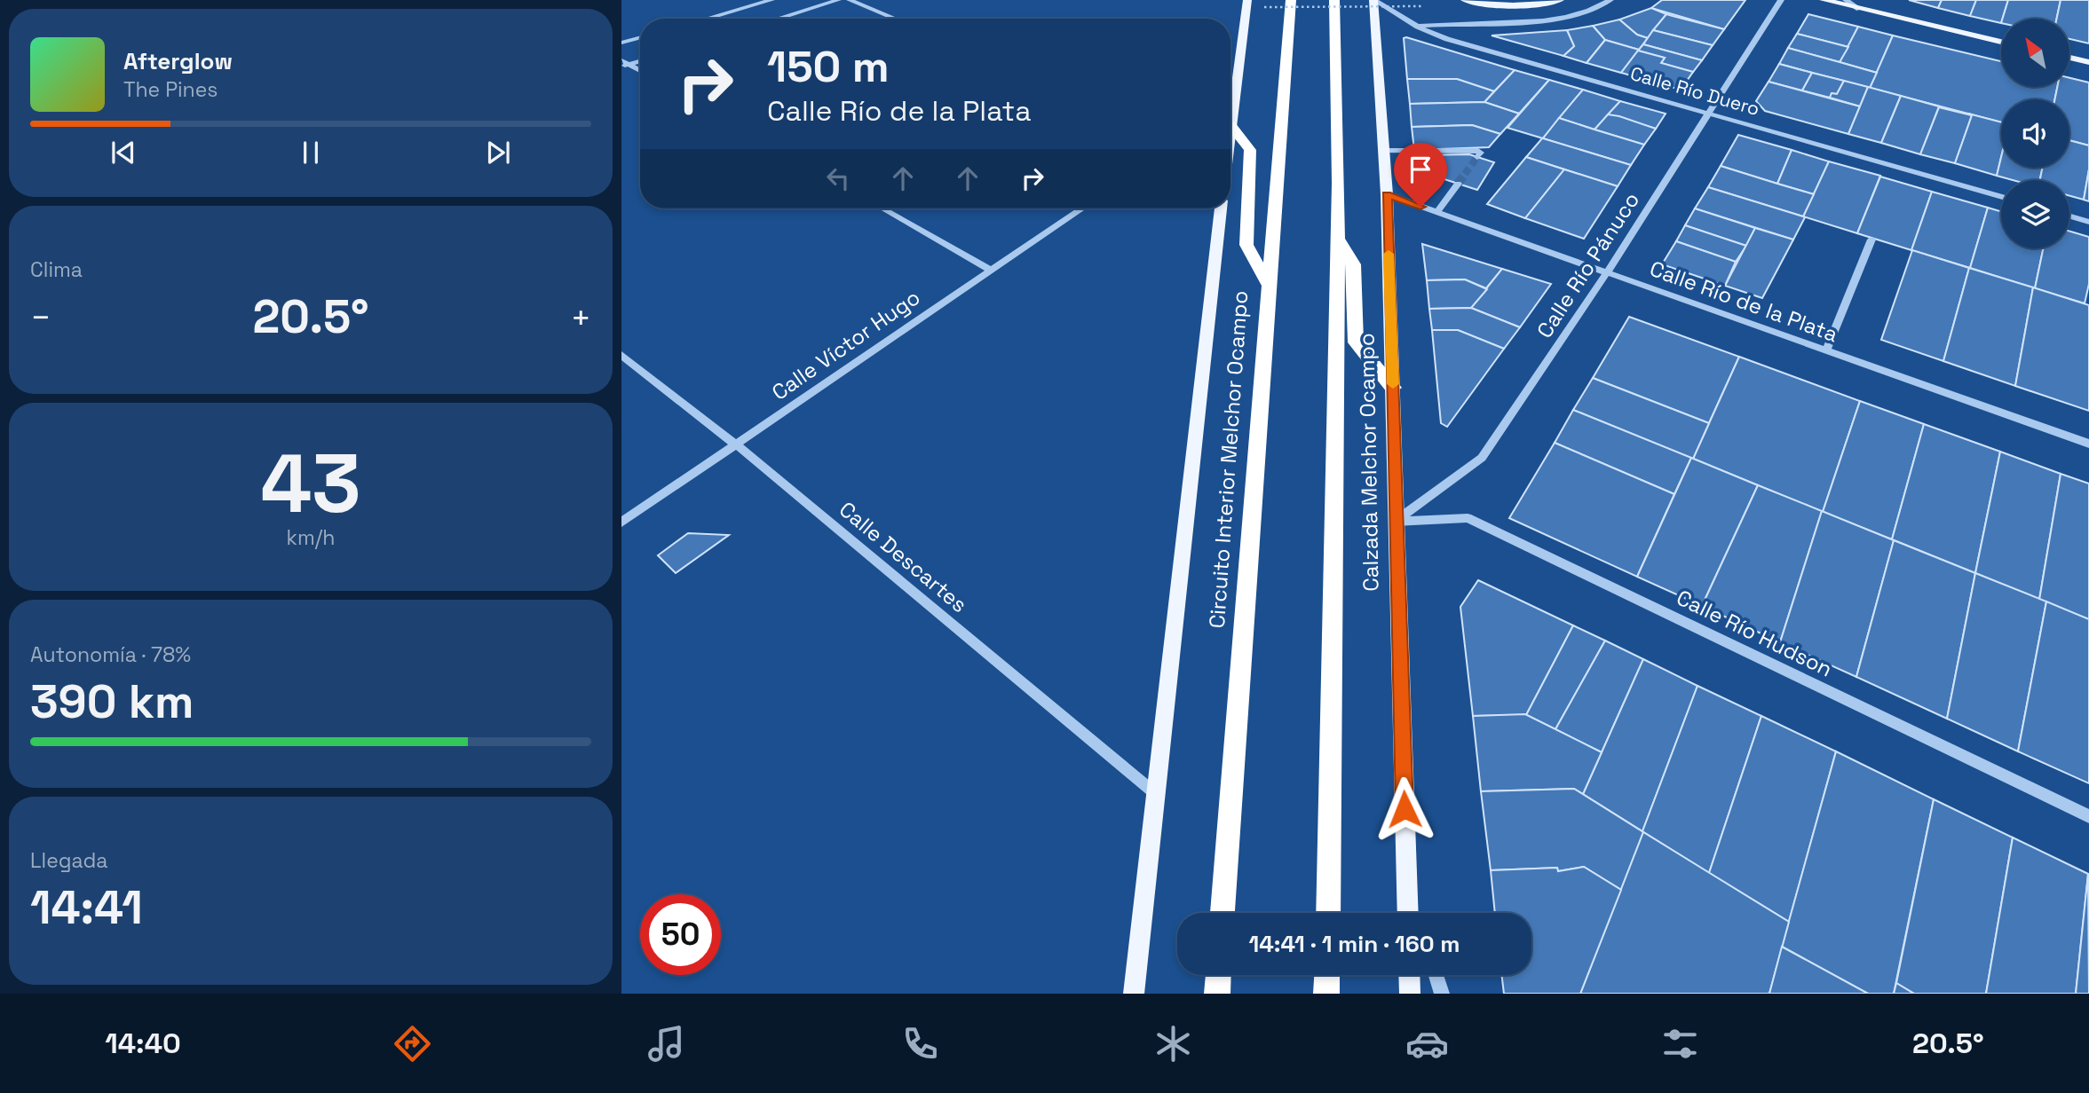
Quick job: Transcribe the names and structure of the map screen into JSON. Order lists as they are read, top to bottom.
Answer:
{
  "streets": {
    "highway": ["Circuito Interior Melchor Ocampo"],
    "main road": ["Calzada Melchor Ocampo"],
    "street": [
      "Calle Río Duero",
      "Calle Río Pánuco",
      "Calle Río de la Plata",
      "Calle Víctor Hugo",
      "Calle Descartes",
      "Calle Río Hudson"
    ]
  },
  "crossings": [
    ["Calle Río Duero", "Calle Río Pánuco"],
    ["Calle Río Duero", "Calzada Melchor Ocampo"],
    ["Calle Río Pánuco", "Calle Río de la Plata"],
    ["Calle Río Pánuco", "Calzada Melchor Ocampo"],
    ["Calle Río Pánuco", "Calle Río Hudson"],
    ["Calle Río de la Plata", "Calzada Melchor Ocampo"],
    ["Calle Víctor Hugo", "Calle Descartes"],
    ["Calzada Melchor Ocampo", "Calle Río Hudson"]
  ],
  "north": "top left",
  "page": {
    "turn": ["150 m", "Calle Río de la Plata"],
    "song": ["Afterglow", "The Pines"],
    "tile": [
      "Clima",
      ["43", "km/h"],
      ["Autonomía · 78%", "390 km"],
      ["Llegada", "14:41"]
    ],
    "heat": ["−", "20.5°", "+"],
    "limit": "50",
    "trip": "14:41 · 1 min · 160 m",
    "tabs": ["14:40", "20.5°"]
  }
}
